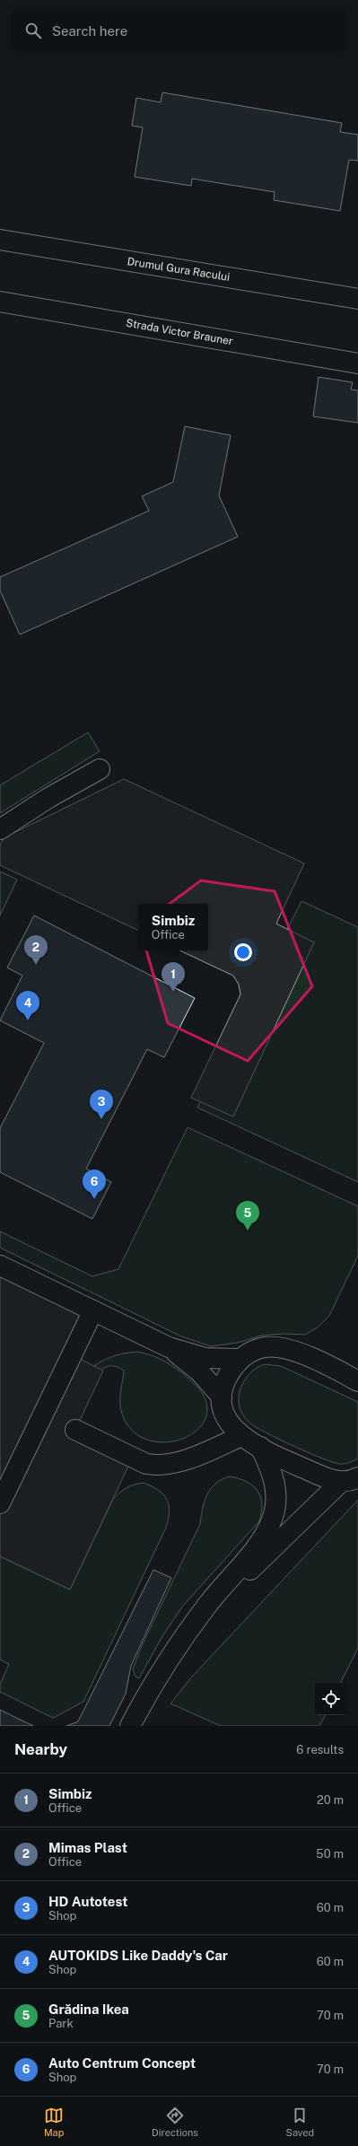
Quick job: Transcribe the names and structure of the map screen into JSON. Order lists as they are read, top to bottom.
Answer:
{
  "streets": {
    "street": ["Drumul Gura Racului", "Strada Victor Brauner"]
  },
  "page": {
    "search": "Search here",
    "popup": ["Simbiz", "Office"],
    "pins": [
      "2",
      "1",
      "4",
      "3",
      "6",
      "5"
    ],
    "heading": ["Nearby", "6 results"],
    "list": [
      {
        "mark": "1",
        "name": "Simbiz",
        "note": "Office",
        "value": "20 m"
      },
      {
        "mark": "2",
        "name": "Mimas Plast",
        "note": "Office",
        "value": "50 m"
      },
      {
        "mark": "3",
        "name": "HD Autotest",
        "note": "Shop",
        "value": "60 m"
      },
      {
        "mark": "4",
        "name": "AUTOKIDS Like Daddy's Car",
        "note": "Shop",
        "value": "60 m"
      },
      {
        "mark": "5",
        "name": "Grădina Ikea",
        "note": "Park",
        "value": "70 m"
      },
      {
        "mark": "6",
        "name": "Auto Centrum Concept",
        "note": "Shop",
        "value": "70 m"
      }
    ],
    "nav": ["Map", "Directions", "Saved"]
  }
}
